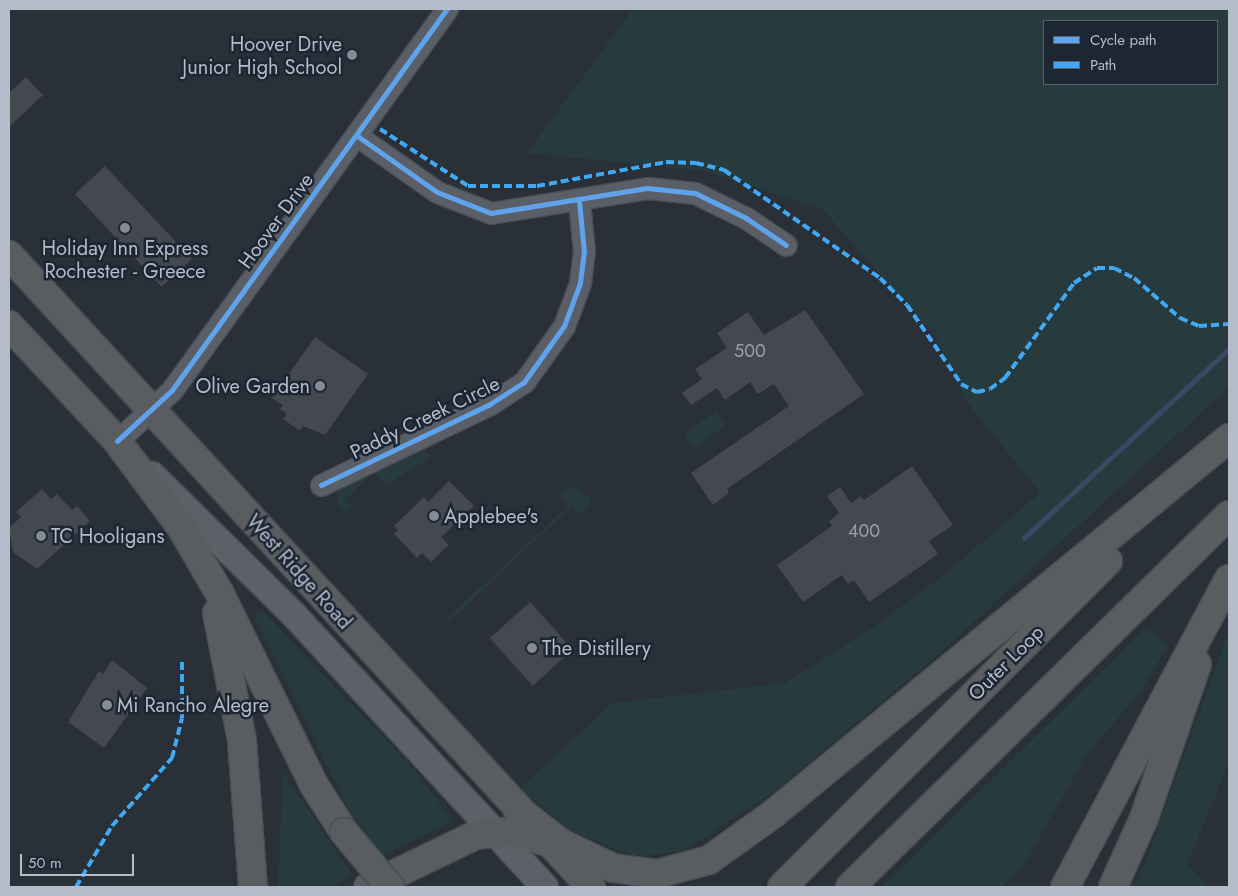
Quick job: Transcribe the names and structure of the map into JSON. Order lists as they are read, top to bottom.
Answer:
{
  "streets": {
    "highway": ["West Ridge Road", "Outer Loop"],
    "street": ["Hoover Drive", "Paddy Creek Circle"]
  },
  "crossings": [
    ["Hoover Drive", "West Ridge Road"]
  ],
  "places": [
    "Hoover Drive Junior High School",
    "Holiday Inn Express Rochester - Greece",
    "Olive Garden",
    "Applebee's",
    "TC Hooligans",
    "The Distillery",
    "Mi Rancho Alegre"
  ],
  "house_numbers": ["500", "400"],
  "legend": ["Cycle path", "Path"],
  "scale_bar": "50 m"
}
